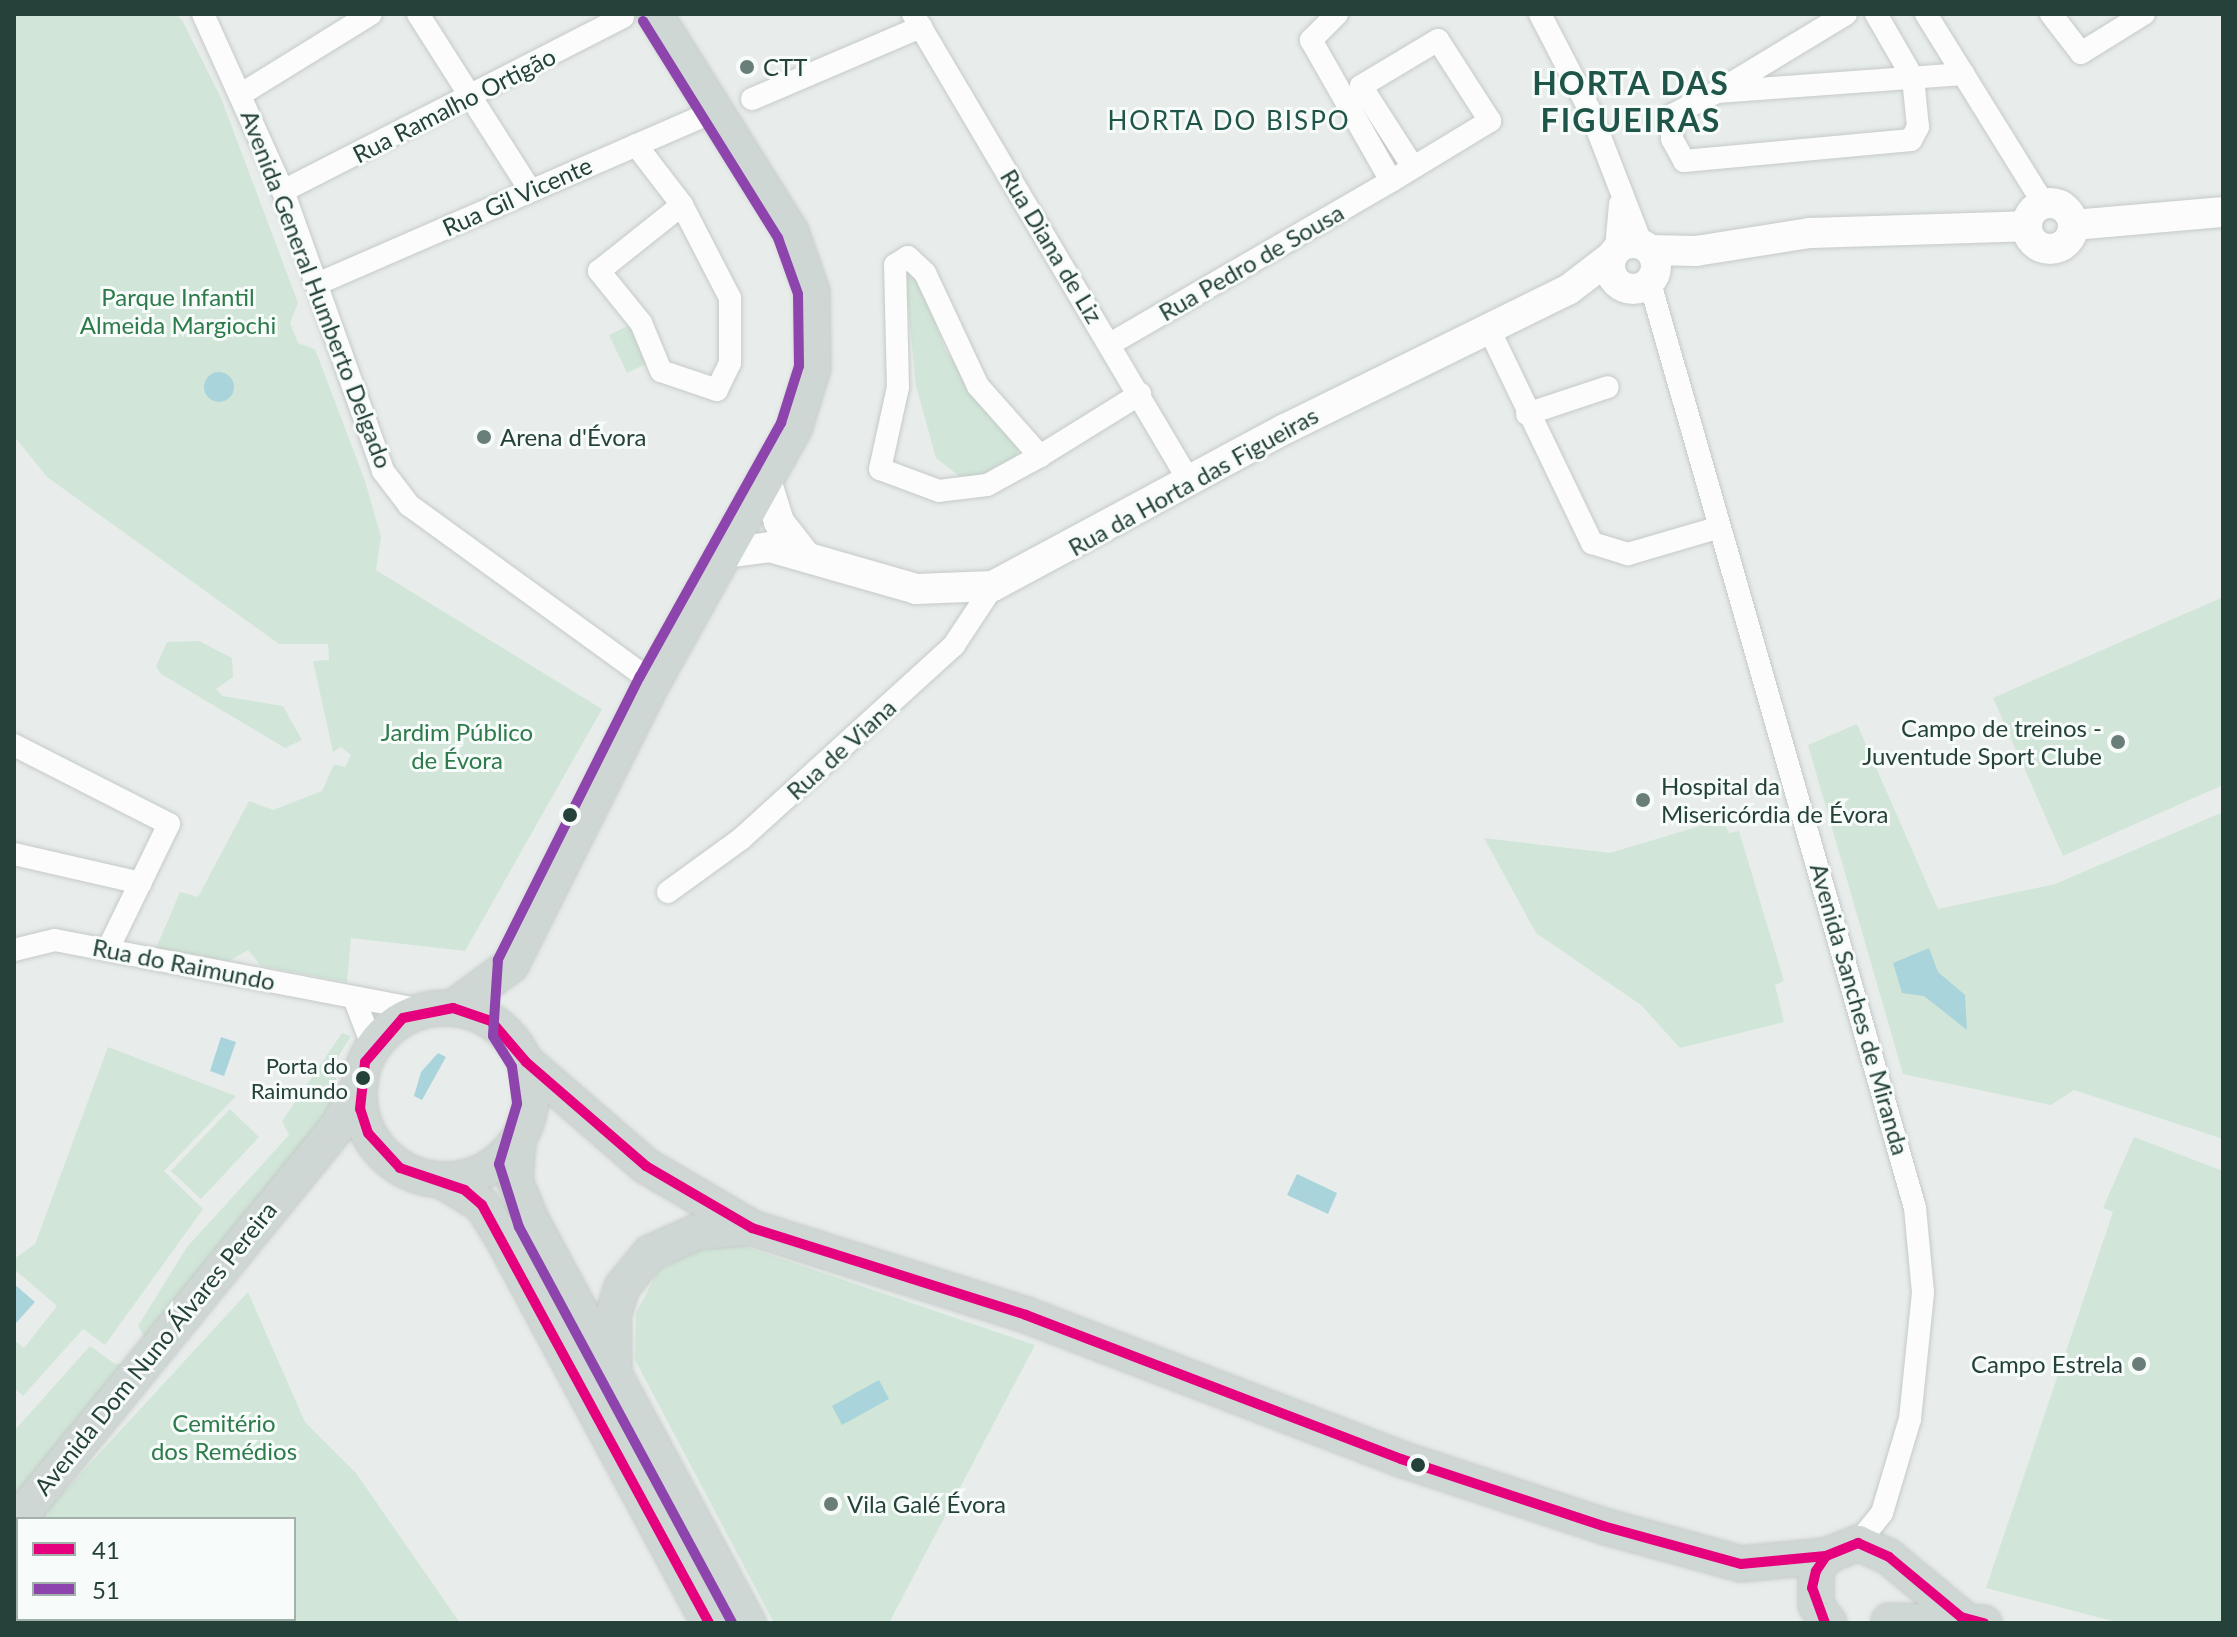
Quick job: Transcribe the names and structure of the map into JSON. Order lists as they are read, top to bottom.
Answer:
{
  "streets": {
    "main road": ["Avenida Dom Nuno Álvares Pereira"],
    "street": [
      "Rua Ramalho Ortigão",
      "Rua Gil Vicente",
      "Rua Diana de Liz",
      "Rua Pedro de Sousa",
      "Avenida General Humberto Delgado",
      "Rua da Horta das Figueiras",
      "Rua de Viana",
      "Rua do Raimundo",
      "Avenida Sanches de Miranda"
    ]
  },
  "crossings": [
    ["Rua Ramalho Ortigão", "Avenida General Humberto Delgado"],
    ["Rua Gil Vicente", "Avenida General Humberto Delgado"],
    ["Rua Diana de Liz", "Rua Pedro de Sousa"],
    ["Rua Diana de Liz", "Rua da Horta das Figueiras"],
    ["Rua da Horta das Figueiras", "Rua de Viana"],
    ["Rua da Horta das Figueiras", "Avenida Sanches de Miranda"],
    ["Rua do Raimundo", "Avenida Dom Nuno Álvares Pereira"]
  ],
  "districts": ["HORTA DAS FIGUEIRAS", "HORTA DO BISPO"],
  "parks": ["Parque Infantil Almeida Margiochi", "Jardim Público de Évora", "Cemitério dos Remédios"],
  "places": [
    "CTT",
    "Arena d'Évora",
    "Campo de treinos - Juventude Sport Clube",
    "Hospital da Misericórdia de Évora",
    "Porta do Raimundo",
    "Campo Estrela",
    "Vila Galé Évora"
  ],
  "lines": ["transit line 51", "transit line 41"],
  "legend": ["41", "51"]
}
